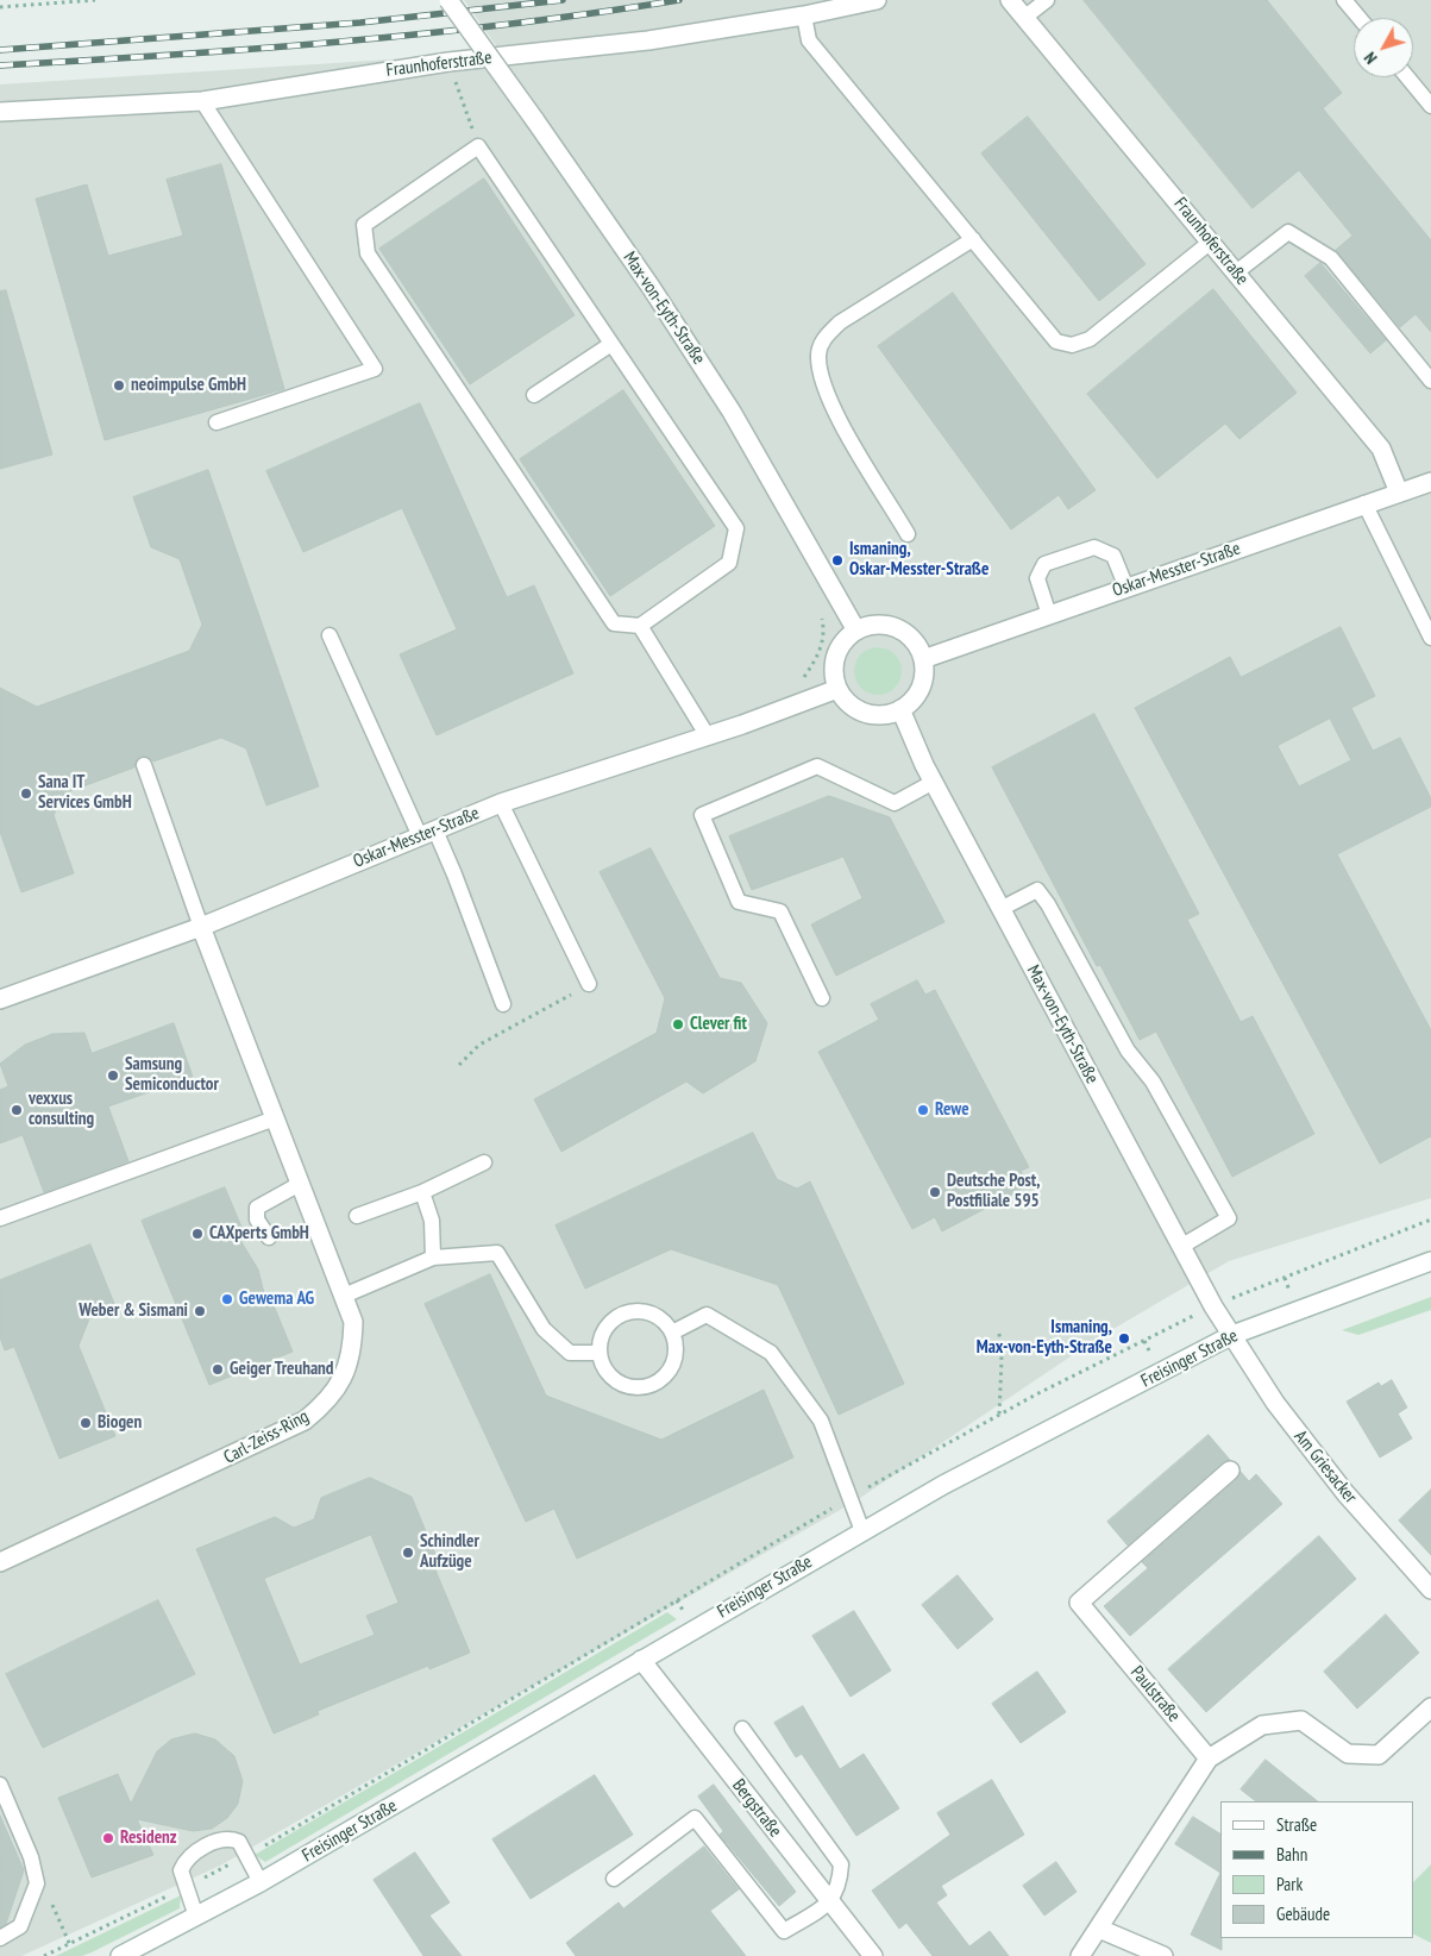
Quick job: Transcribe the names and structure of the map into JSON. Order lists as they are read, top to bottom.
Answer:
{
  "streets": {
    "street": [
      "Fraunhoferstraße",
      "Max-von-Eyth-Straße",
      "Oskar-Messter-Straße",
      "Freisinger Straße",
      "Carl-Zeiss-Ring",
      "Am Griesacker",
      "Paulstraße",
      "Bergstraße"
    ]
  },
  "crossings": [
    ["Fraunhoferstraße", "Oskar-Messter-Straße"],
    ["Max-von-Eyth-Straße", "Oskar-Messter-Straße"],
    ["Max-von-Eyth-Straße", "Freisinger Straße"],
    ["Max-von-Eyth-Straße", "Am Griesacker"],
    ["Oskar-Messter-Straße", "Carl-Zeiss-Ring"],
    ["Freisinger Straße", "Am Griesacker"],
    ["Freisinger Straße", "Bergstraße"]
  ],
  "places": [
    "neoimpulse GmbH",
    "Ismaning, Oskar-Messter-Straße",
    "Sana IT Services GmbH",
    "Clever fit",
    "Samsung Semiconductor",
    "vexxus consulting",
    "Rewe",
    "Deutsche Post, Postfiliale 595",
    "CAXperts GmbH",
    "Gewema AG",
    "Weber & Sismani",
    "Ismaning, Max-von-Eyth-Straße",
    "Geiger Treuhand",
    "Biogen",
    "Schindler Aufzüge",
    "Residenz"
  ],
  "legend": [
    "Straße",
    "Bahn",
    "Park",
    "Gebäude"
  ],
  "north": "bottom left"
}
